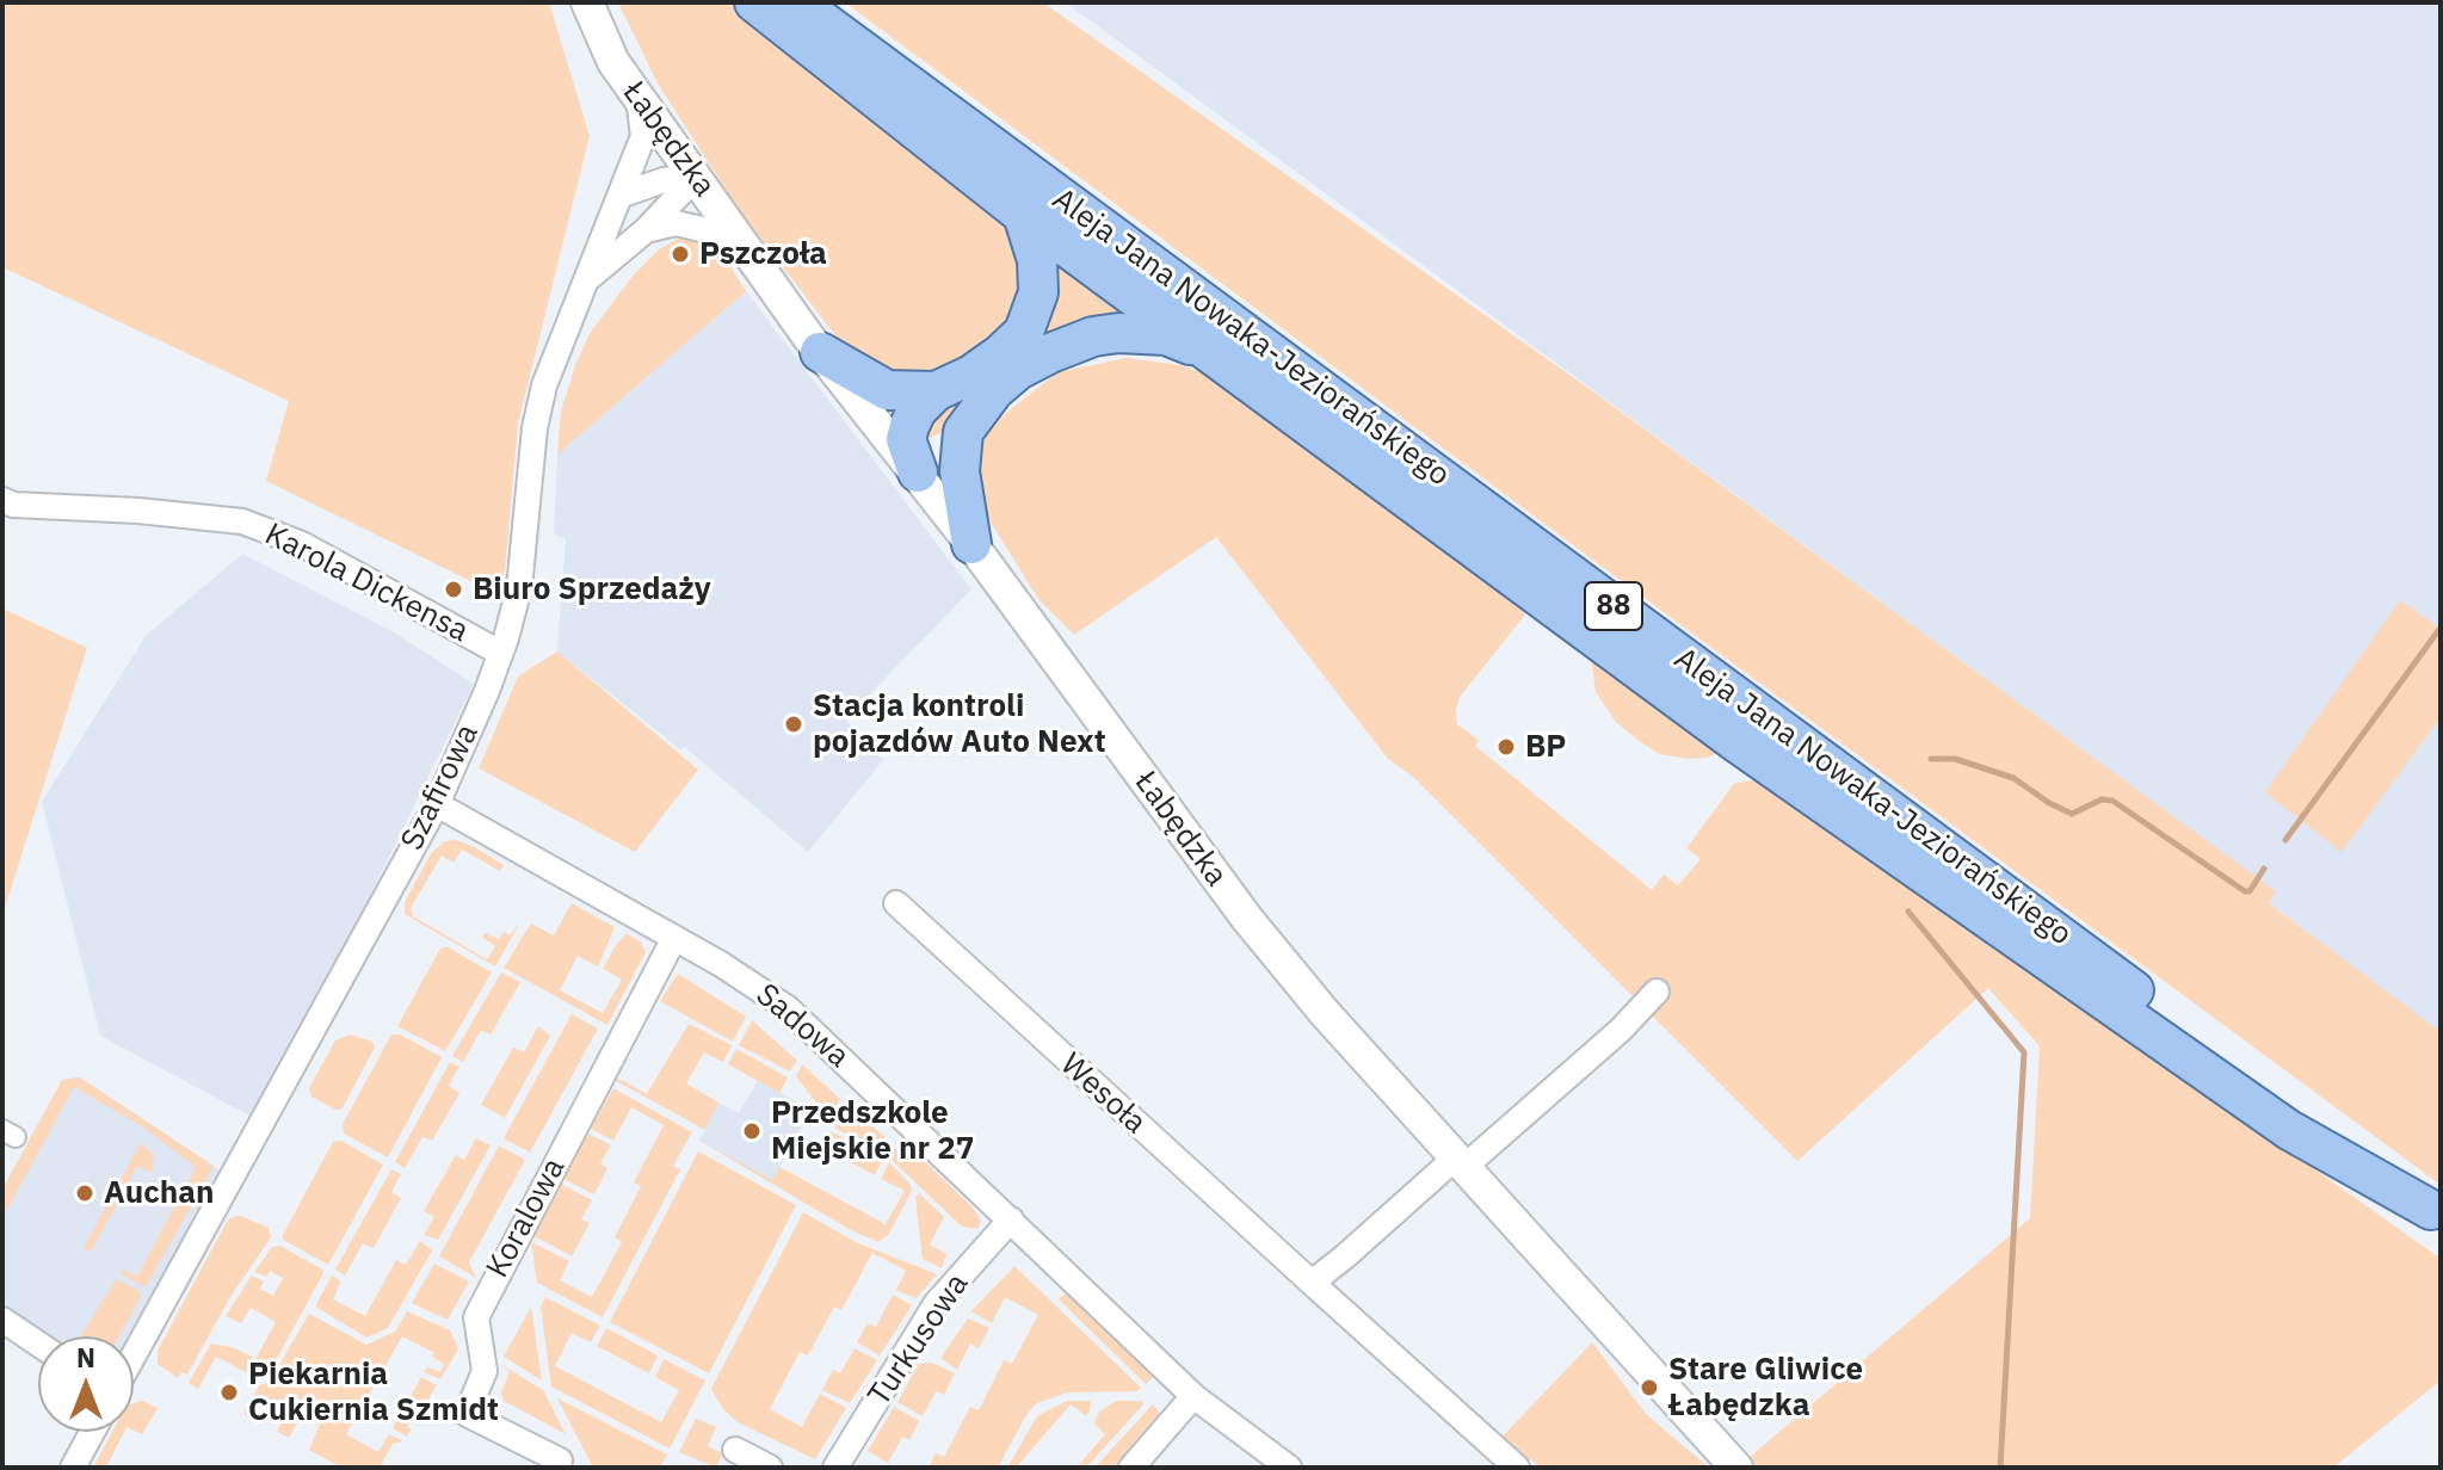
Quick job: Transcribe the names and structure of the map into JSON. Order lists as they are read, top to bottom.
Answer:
{
  "streets": {
    "main road": ["Aleja Jana Nowaka-Jeziorańskiego", "88"],
    "street": [
      "Łabędzka",
      "Karola Dickensa",
      "Szafirowa",
      "Sadowa",
      "Wesoła",
      "Koralowa",
      "Turkusowa"
    ]
  },
  "crossings": [
    ["Łabędzka", "Szafirowa"],
    ["Karola Dickensa", "Szafirowa"],
    ["Szafirowa", "Sadowa"],
    ["Sadowa", "Koralowa"],
    ["Sadowa", "Turkusowa"]
  ],
  "places": [
    "Pszczoła",
    "Biuro Sprzedaży",
    "Stacja kontroli pojazdów Auto Next",
    "BP",
    "Przedszkole Miejskie nr 27",
    "Auchan",
    "Stare Gliwice Łabędzka",
    "Piekarnia Cukiernia Szmidt"
  ],
  "north": "top"
}
